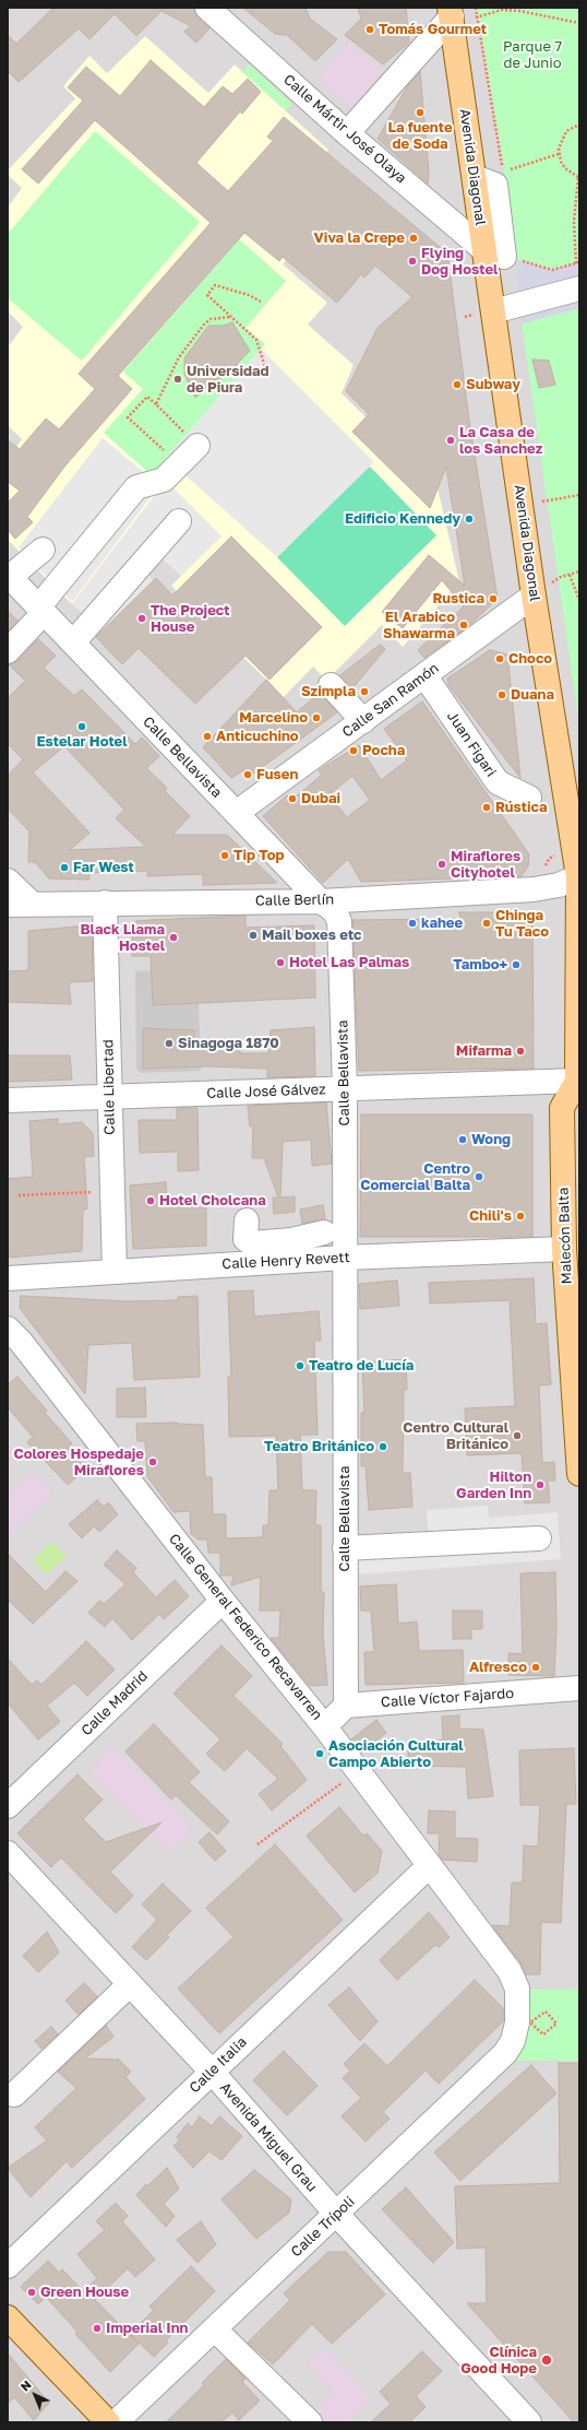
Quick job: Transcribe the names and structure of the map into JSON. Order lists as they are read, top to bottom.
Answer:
{
  "streets": {
    "main road": ["Avenida Diagonal", "Malecón Balta"],
    "street": [
      "Calle Mártìr José Olaya",
      "Calle San Ramón",
      "Juan Figari",
      "Calle Bellavista",
      "Calle Berlín",
      "Calle Libertad",
      "Calle José Gálvez",
      "Calle Henry Revett",
      "Calle General Federico Recavarren",
      "Calle Víctor Fajardo",
      "Calle Madrid",
      "Calle Italia",
      "Avenida Miguel Grau",
      "Calle Trípoli"
    ]
  },
  "crossings": [
    ["Calle Mártìr José Olaya", "Avenida Diagonal"],
    ["Avenida Diagonal", "Calle San Ramón"],
    ["Avenida Diagonal", "Calle Berlín"],
    ["Avenida Diagonal", "Calle José Gálvez"],
    ["Avenida Diagonal", "Malecón Balta"],
    ["Calle San Ramón", "Juan Figari"],
    ["Calle Bellavista", "Calle Berlín"],
    ["Calle Bellavista", "Calle José Gálvez"],
    ["Calle Bellavista", "Calle Henry Revett"],
    ["Calle Bellavista", "Calle Víctor Fajardo"],
    ["Calle Berlín", "Calle Libertad"],
    ["Calle Libertad", "Calle José Gálvez"],
    ["Calle Libertad", "Calle Henry Revett"],
    ["Calle José Gálvez", "Malecón Balta"],
    ["Malecón Balta", "Calle Henry Revett"],
    ["Calle General Federico Recavarren", "Calle Madrid"],
    ["Calle General Federico Recavarren", "Calle Italia"],
    ["Calle General Federico Recavarren", "Calle Trípoli"],
    ["Calle Italia", "Avenida Miguel Grau"],
    ["Avenida Miguel Grau", "Calle Trípoli"]
  ],
  "parks": ["Parque 7 de Junio"],
  "places": [
    "Tomás Gourmet",
    "La fuente de Soda",
    "Viva la Crepe",
    "Flying Dog Hostel",
    "Universidad de Piura",
    "Subway",
    "La Casa de los Sanchez",
    "Edificio Kennedy",
    "Rustica",
    "The Project House",
    "El Arabico Shawarma",
    "Choco",
    "Szimpla",
    "Duana",
    "Marcelino",
    "Estelar Hotel",
    "Anticuchino",
    "Pocha",
    "Fusen",
    "Dubai",
    "Rústica",
    "Tip Top",
    "Miraflores Cityhotel",
    "Far West",
    "kahee",
    "Chinga Tu Taco",
    "Mail boxes etc",
    "Black Llama Hostel",
    "Hotel Las Palmas",
    "Tambo+",
    "Sinagoga 1870",
    "Mifarma",
    "Wong",
    "Centro Comercial Balta",
    "Hotel Cholcana",
    "Chili's",
    "Teatro de Lucía",
    "Centro Cultural Británico",
    "Teatro Británico",
    "Colores Hospedaje Miraflores",
    "Hilton Garden Inn",
    "Alfresco",
    "Asociación Cultural Campo Abierto",
    "Green House",
    "Imperial Inn",
    "Clínica Good Hope"
  ],
  "north": "top left"
}
